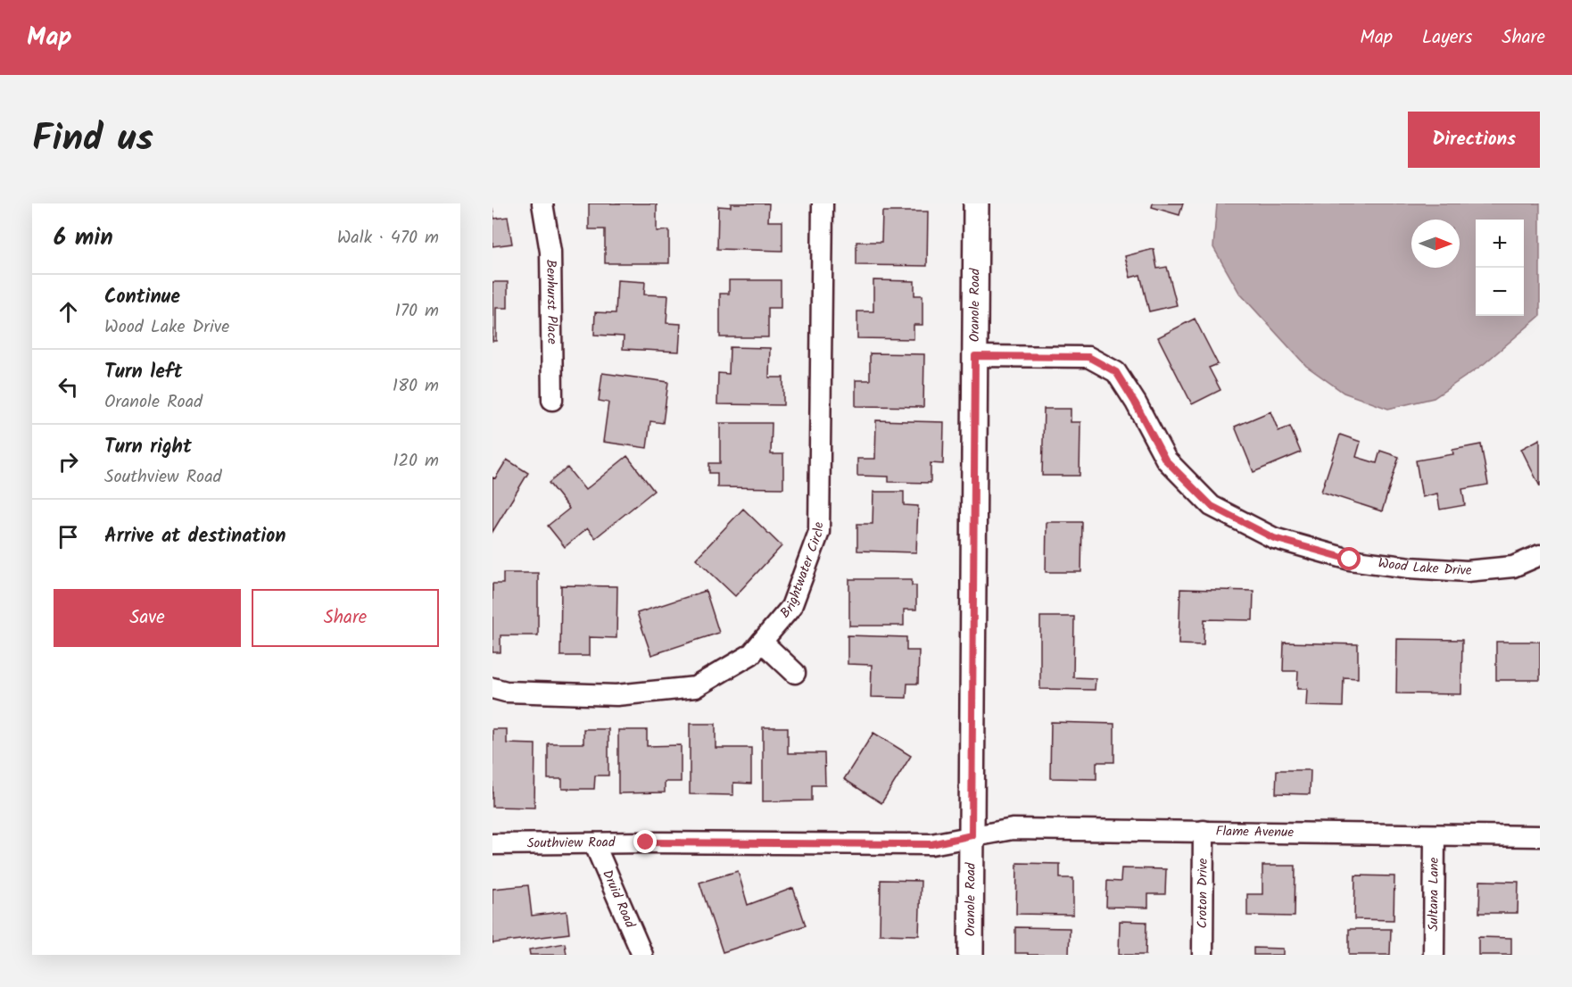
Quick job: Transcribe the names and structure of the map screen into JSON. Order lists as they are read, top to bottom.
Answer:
{
  "streets": {
    "street": [
      "Benhurst Place",
      "Oranole Road",
      "Wood Lake Drive",
      "Brightwater Circle",
      "Flame Avenue",
      "Southview Road",
      "Croton Drive",
      "Sultana Lane",
      "Druid Road"
    ]
  },
  "crossings": [
    ["Oranole Road", "Wood Lake Drive"],
    ["Oranole Road", "Flame Avenue"],
    ["Oranole Road", "Southview Road"],
    ["Flame Avenue", "Southview Road"],
    ["Flame Avenue", "Croton Drive"],
    ["Flame Avenue", "Sultana Lane"],
    ["Southview Road", "Druid Road"]
  ],
  "north": "right",
  "page": {
    "header": "Map",
    "nav": ["Map", "Layers", "Share"],
    "title": "Find us",
    "buttons": [
      "Directions",
      ["Save", "Share"]
    ],
    "heading": ["6 min", "Walk · 470 m"],
    "map_buttons": ["+", "−"],
    "list": [
      ["Continue", "Wood Lake Drive", "170 m"],
      ["Turn left", "Oranole Road", "180 m"],
      ["Turn right", "Southview Road", "120 m"],
      "Arrive at destination"
    ]
  }
}
